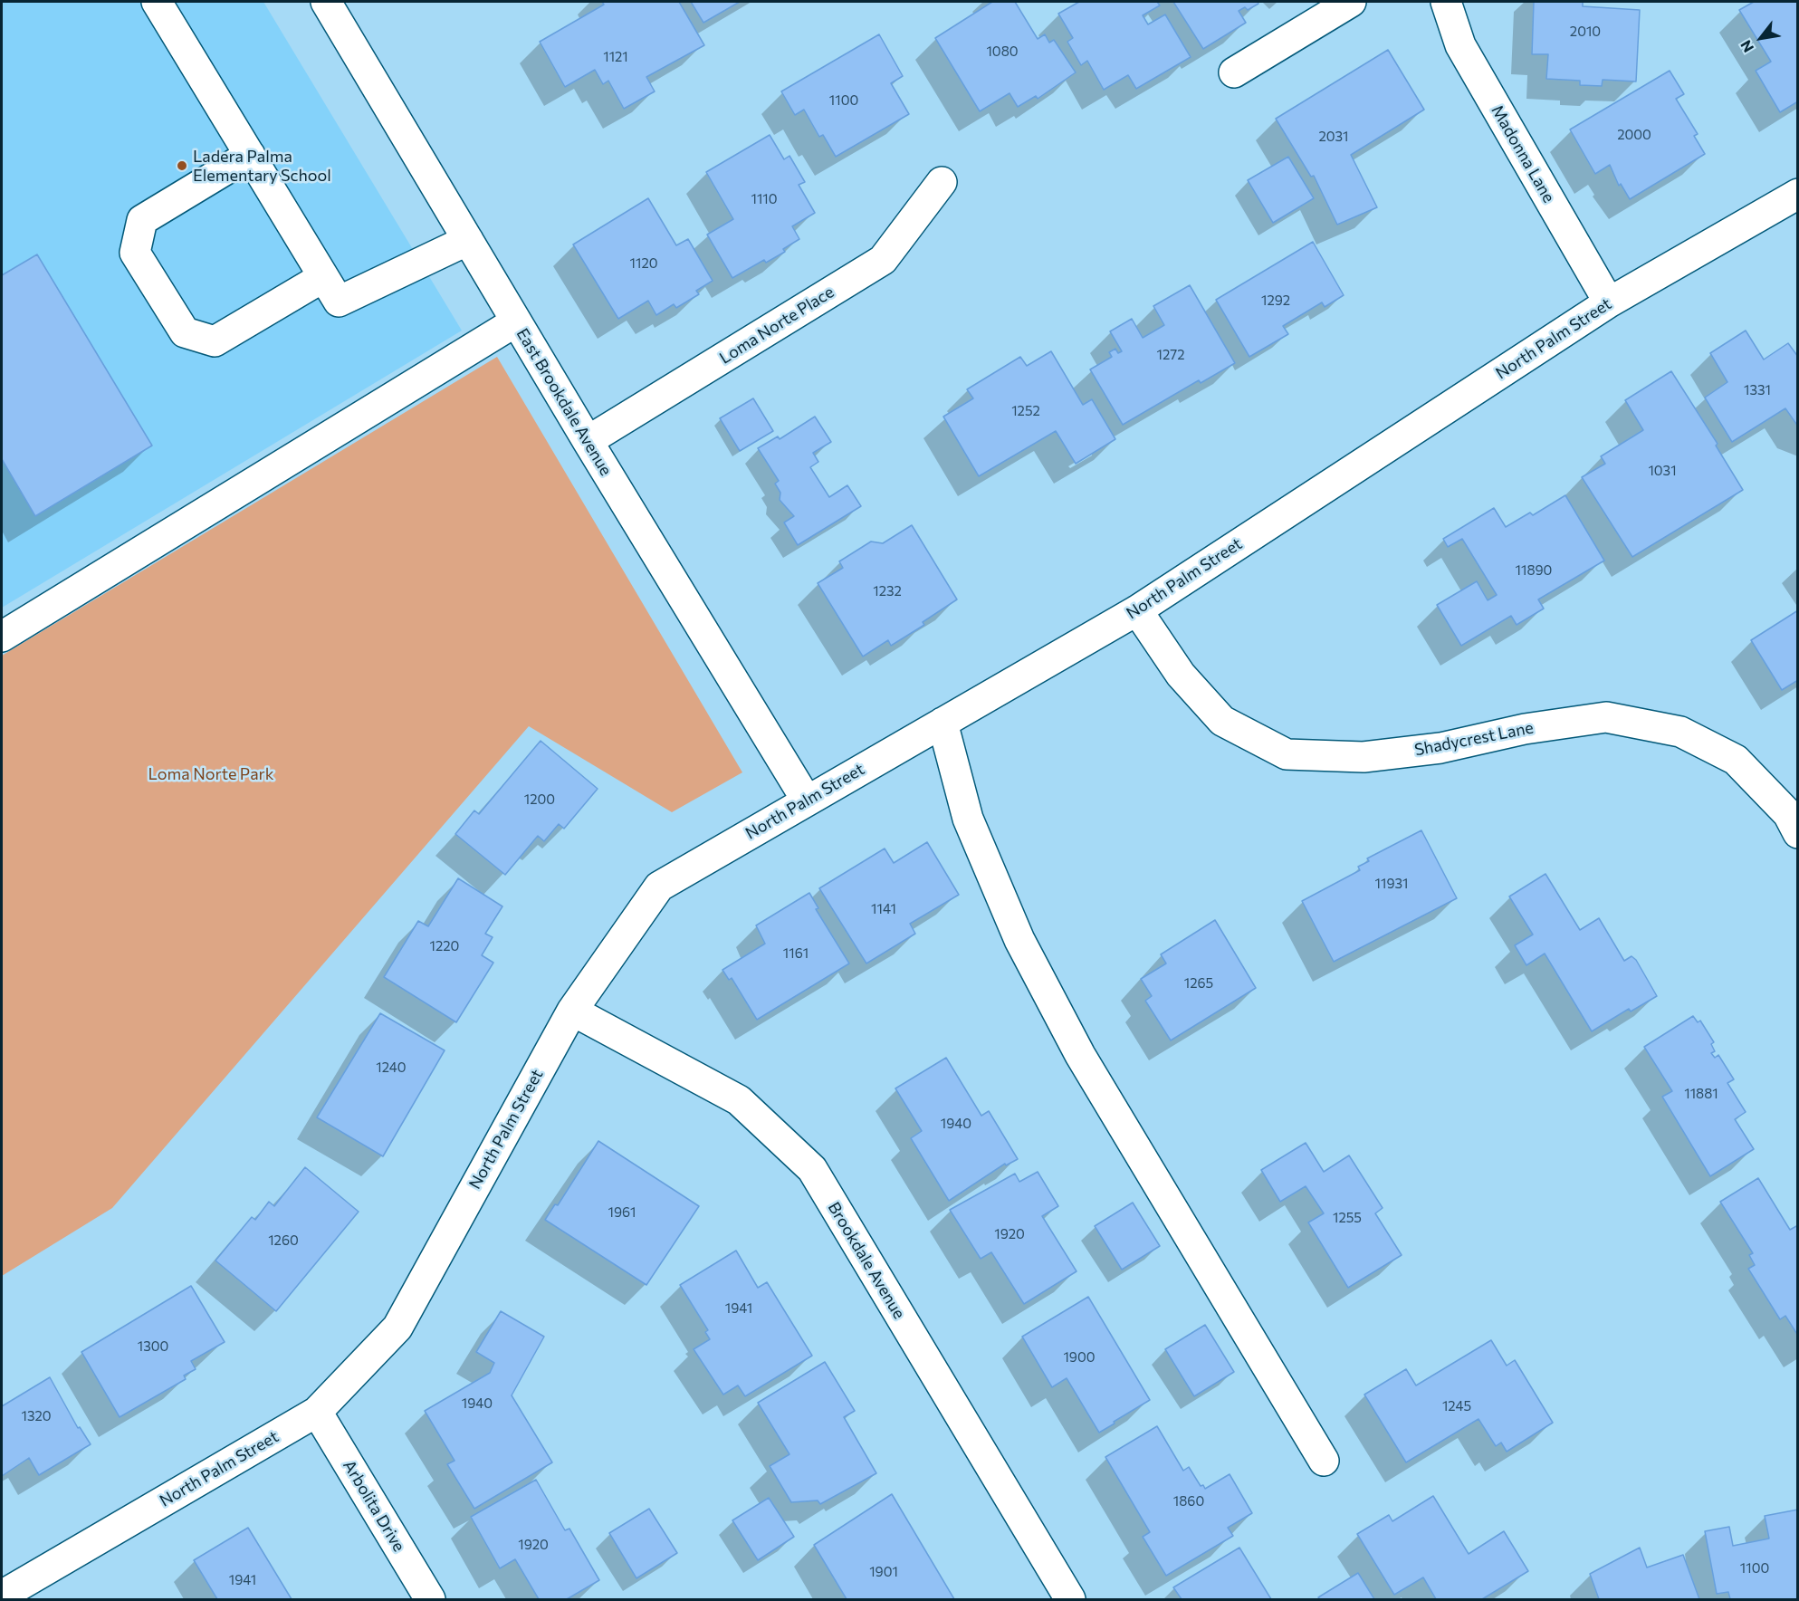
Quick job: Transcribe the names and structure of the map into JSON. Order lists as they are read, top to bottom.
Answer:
{
  "streets": {
    "street": [
      "Madonna Lane",
      "Loma Norte Place",
      "North Palm Street",
      "East Brookdale Avenue",
      "Shadycrest Lane",
      "Brookdale Avenue",
      "Arbolita Drive"
    ]
  },
  "crossings": [
    ["Madonna Lane", "North Palm Street"],
    ["Loma Norte Place", "East Brookdale Avenue"],
    ["North Palm Street", "East Brookdale Avenue"],
    ["North Palm Street", "Shadycrest Lane"],
    ["North Palm Street", "Brookdale Avenue"],
    ["North Palm Street", "Arbolita Drive"]
  ],
  "parks": ["Loma Norte Park"],
  "places": ["Ladera Palma Elementary School"],
  "house_numbers": [
    "2010",
    "1080",
    "1121",
    "1100",
    "2000",
    "2031",
    "1110",
    "1120",
    "1292",
    "1272",
    "1331",
    "1252",
    "1031",
    "11890",
    "1232",
    "1200",
    "11931",
    "1141",
    "1220",
    "1161",
    "1265",
    "1240",
    "11881",
    "1940",
    "1961",
    "1255",
    "1920",
    "1260",
    "1941",
    "1300",
    "1900",
    "1940",
    "1245",
    "1320",
    "1860",
    "1920",
    "1100",
    "1901",
    "1941"
  ],
  "north": "bottom left"
}
